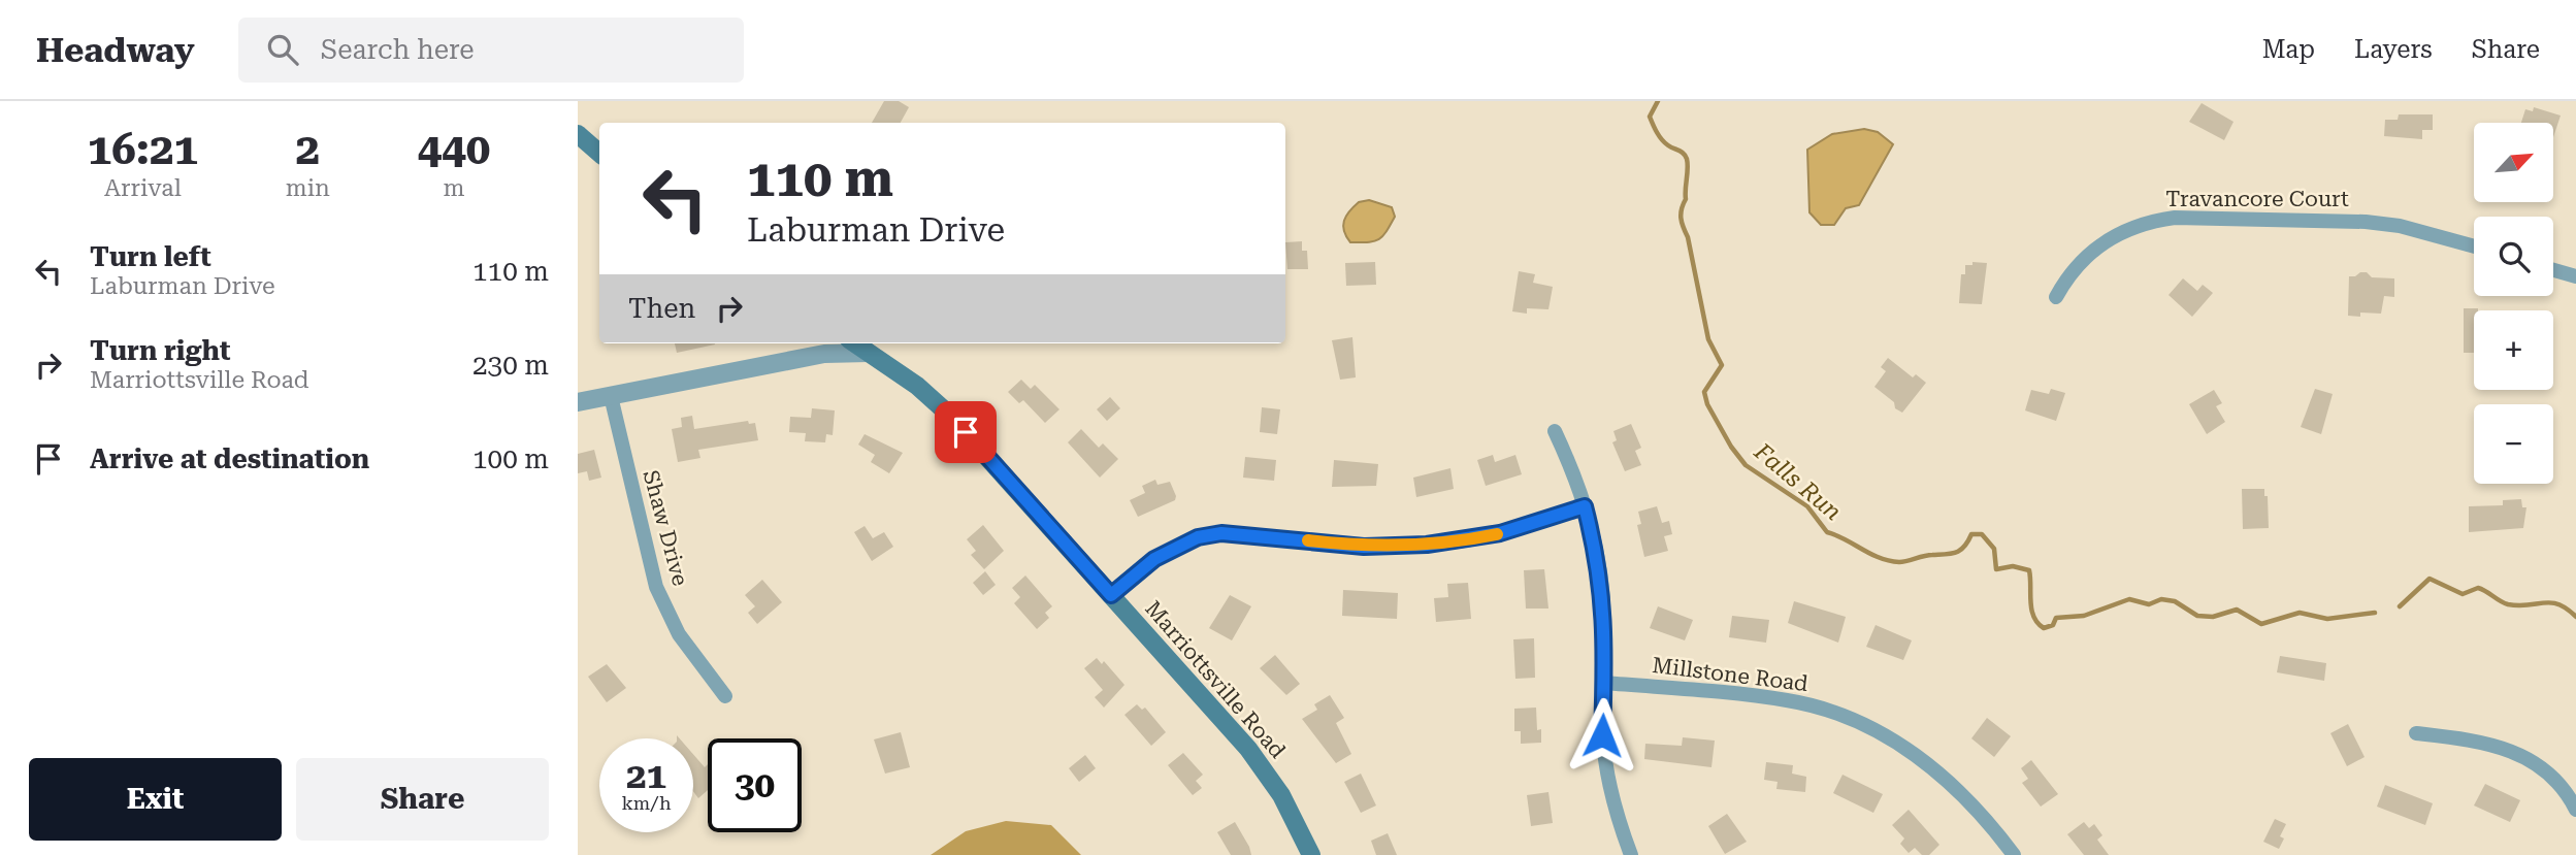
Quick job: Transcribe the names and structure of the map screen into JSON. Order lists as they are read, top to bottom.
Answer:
{
  "streets": {
    "main road": ["Marriottsville Road"],
    "street": ["Travancore Court", "Shaw Drive", "Millstone Road"]
  },
  "water": ["Falls Run"],
  "north": "top right",
  "page": {
    "header": "Headway",
    "search": "Search here",
    "nav": ["Map", "Layers", "Share"],
    "eta": [
      "16:21",
      "Arrival",
      "2",
      "min",
      "440",
      "m"
    ],
    "map_buttons": ["+", "−"],
    "turn": ["110 m", "Laburman Drive"],
    "list": [
      {
        "name": "Turn left",
        "note": "Laburman Drive",
        "value": "110 m"
      },
      {
        "name": "Turn right",
        "note": "Marriottsville Road",
        "value": "230 m"
      },
      {
        "name": "Arrive at destination",
        "value": "100 m"
      }
    ],
    "then": "Then",
    "speed": "21 km/h",
    "limit": "30",
    "buttons": ["Exit", "Share"]
  }
}
